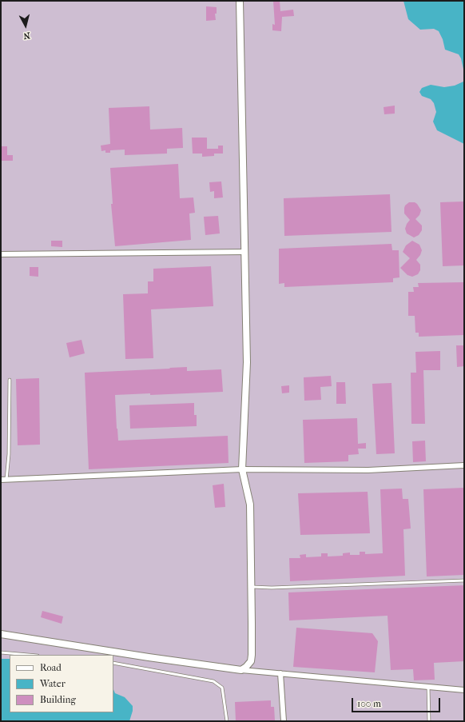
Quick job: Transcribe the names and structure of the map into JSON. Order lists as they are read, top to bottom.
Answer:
{
  "legend": ["Road", "Water", "Building"],
  "scale_bar": "100 m",
  "north": "bottom"
}
